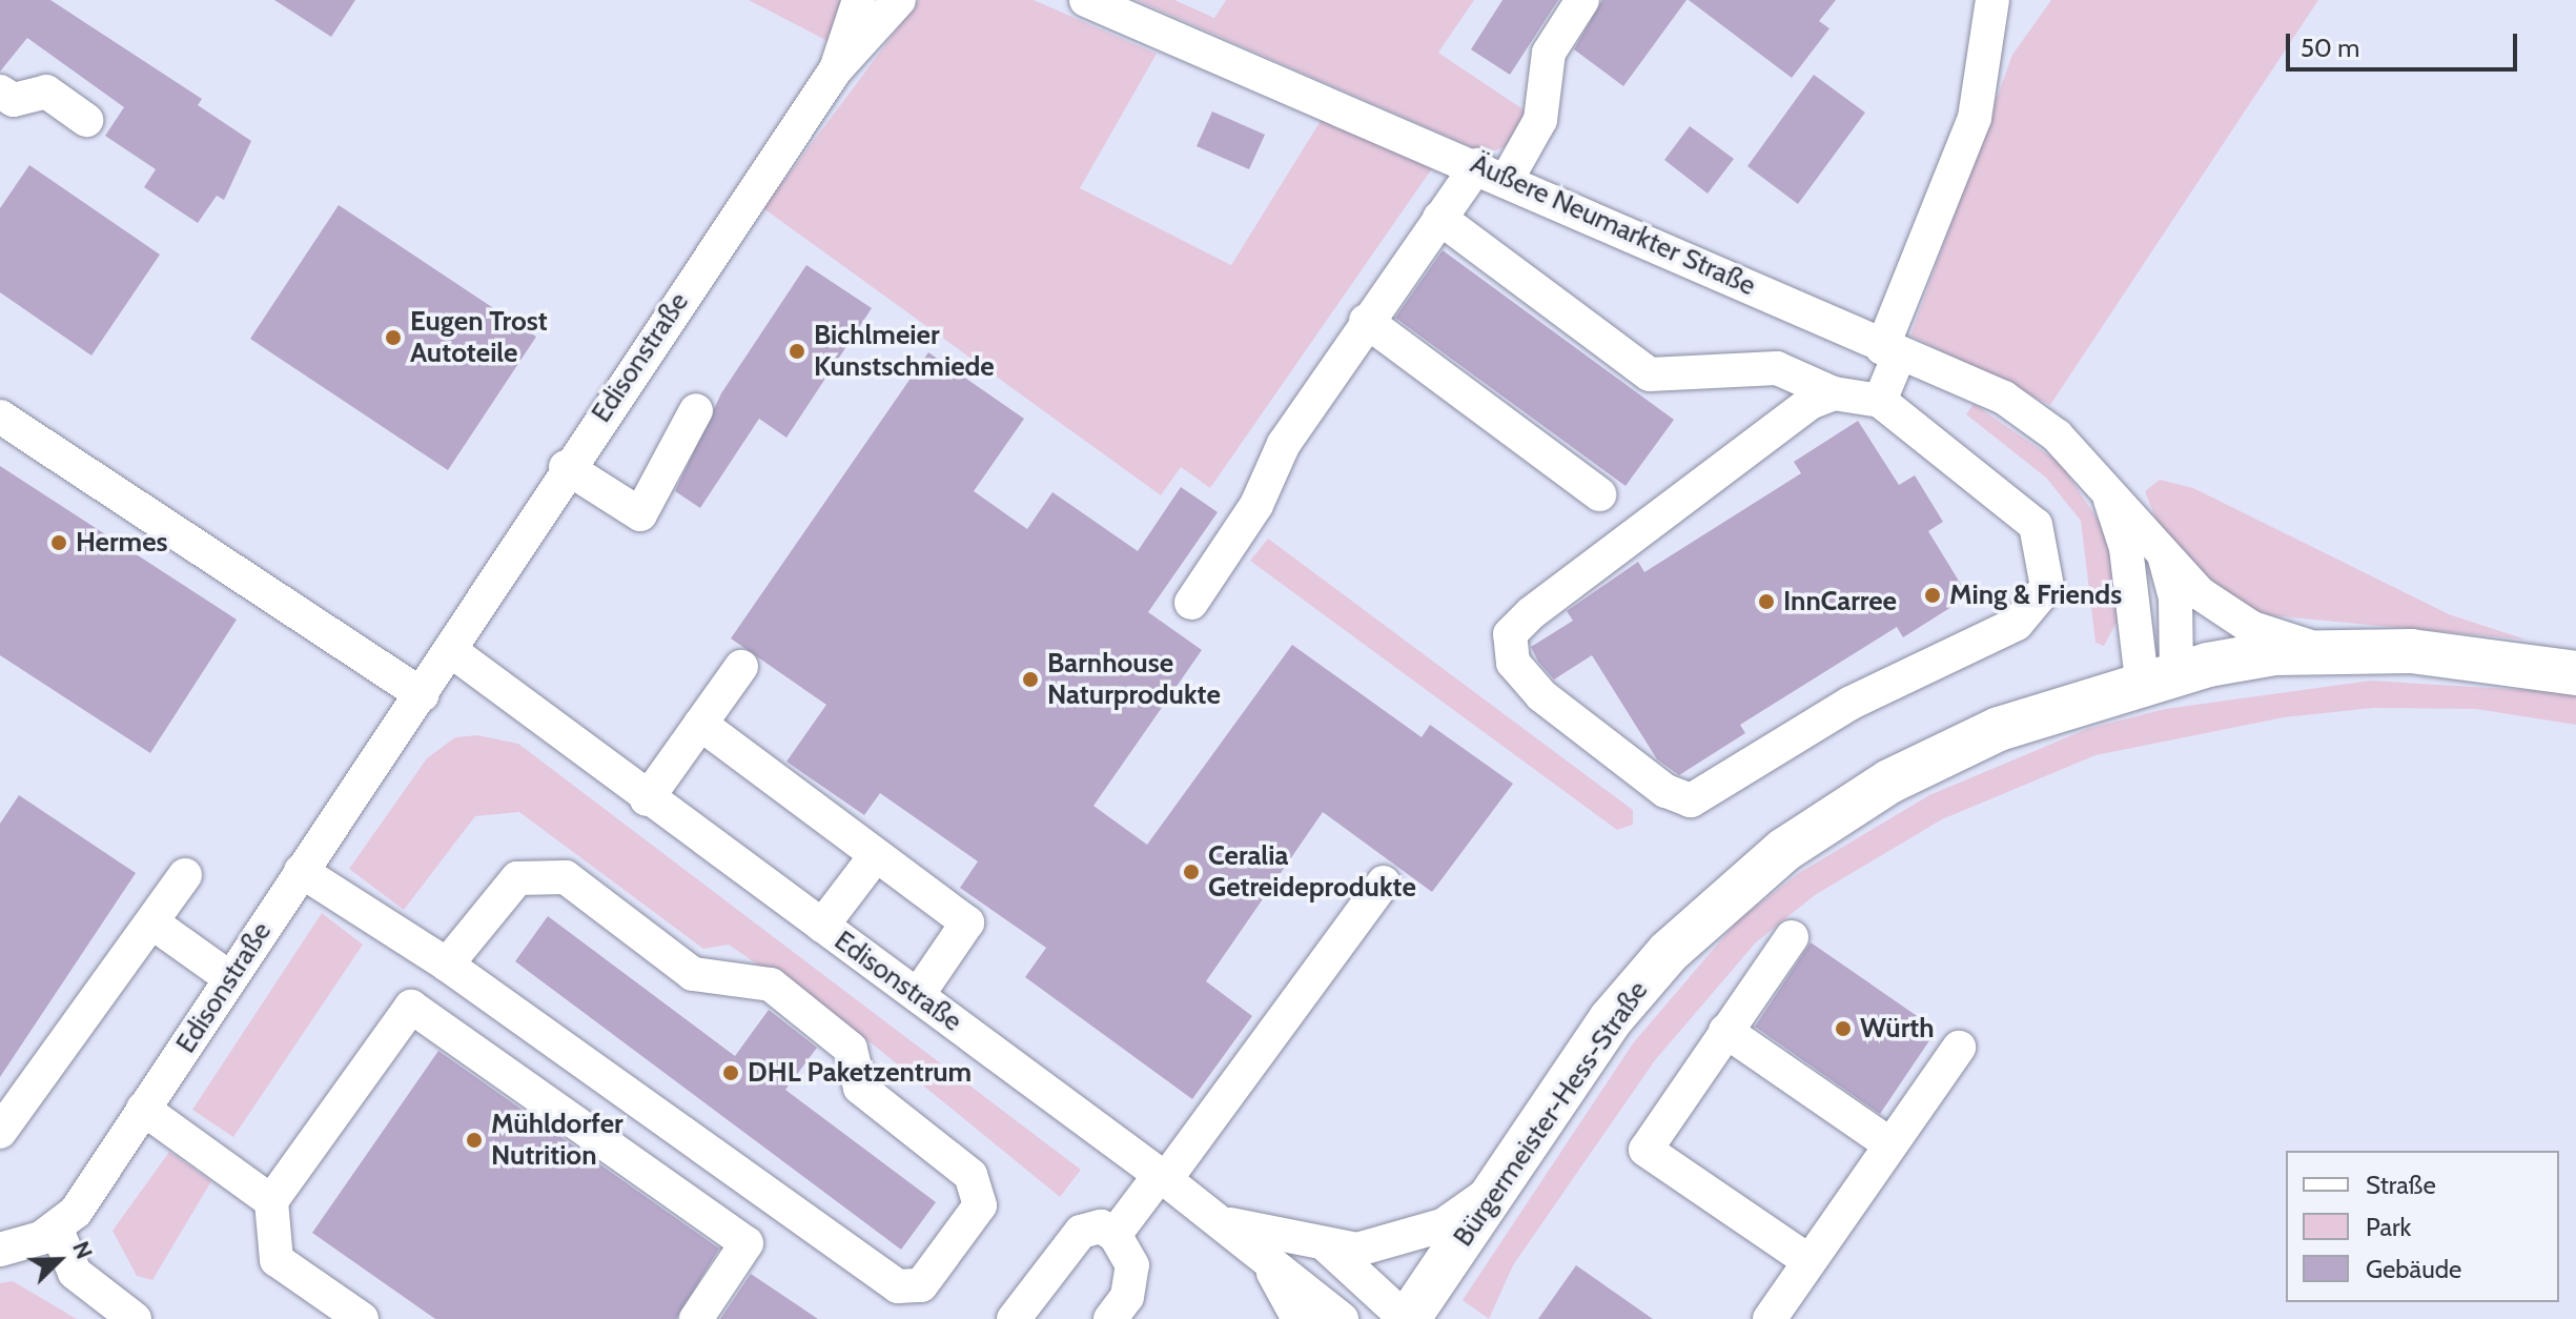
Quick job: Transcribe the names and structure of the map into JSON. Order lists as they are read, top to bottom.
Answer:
{
  "streets": {
    "main road": ["Äußere Neumarkter Straße", "Bürgermeister-Hess-Straße"],
    "street": ["Edisonstraße"]
  },
  "crossings": [
    ["Äußere Neumarkter Straße", "Bürgermeister-Hess-Straße"]
  ],
  "places": [
    "Eugen Trost Autoteile",
    "Bichlmeier Kunstschmiede",
    "Hermes",
    "Ming & Friends",
    "InnCarree",
    "Barnhouse Naturprodukte",
    "Ceralia Getreideprodukte",
    "Würth",
    "DHL Paketzentrum",
    "Mühldorfer Nutrition"
  ],
  "legend": ["Straße", "Park", "Gebäude"],
  "scale_bar": "50 m",
  "north": "top right"
}
